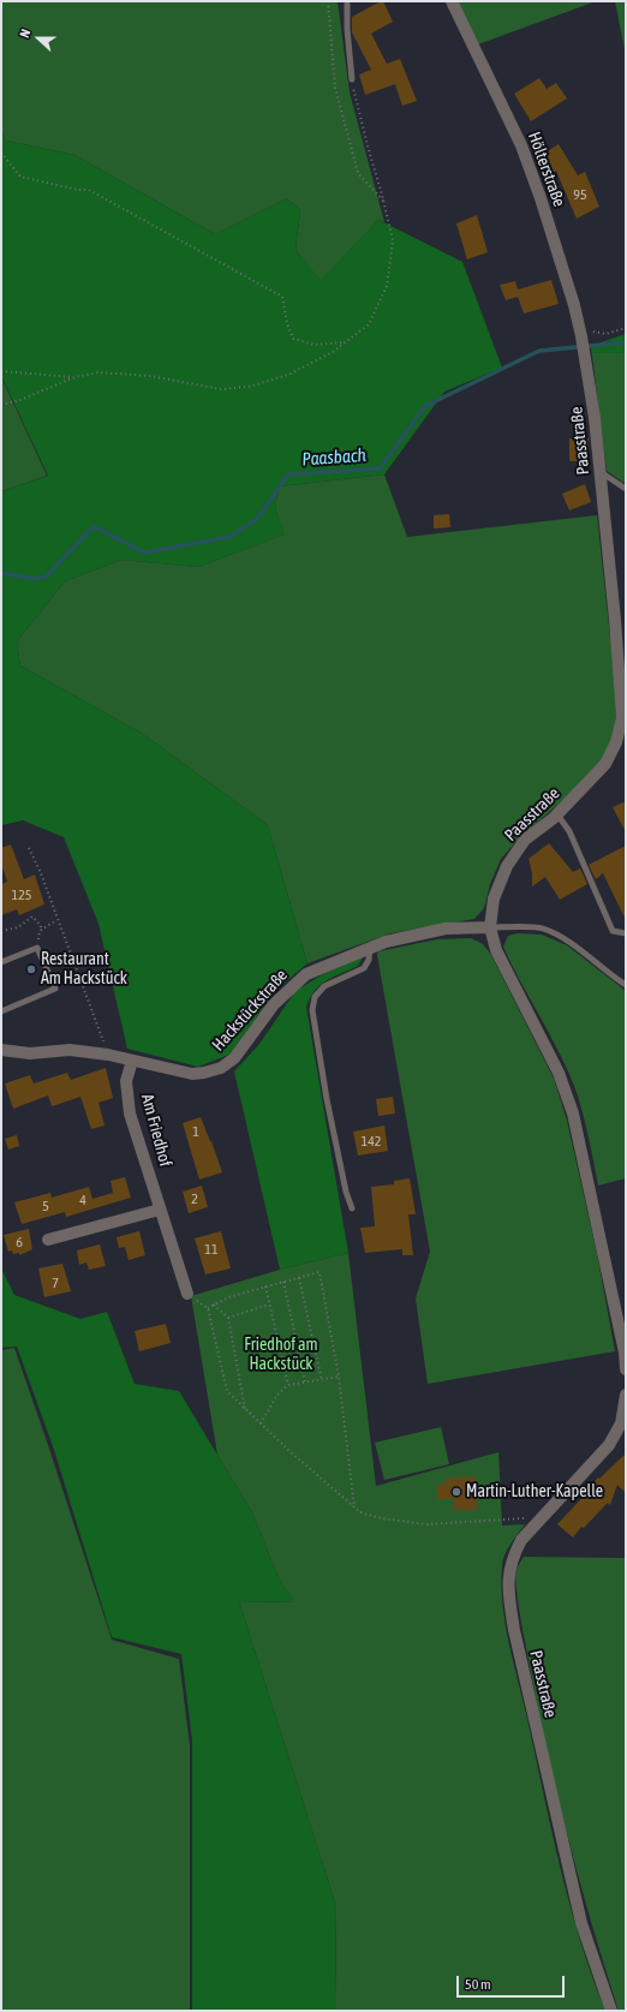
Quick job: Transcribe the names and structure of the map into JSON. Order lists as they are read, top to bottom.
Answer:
{
  "streets": {
    "street": [
      "Hölterstraße",
      "Paasstraße",
      "Hackstückstraße",
      "Am Friedhof"
    ]
  },
  "crossings": [
    ["Hölterstraße", "Paasstraße"],
    ["Paasstraße", "Hackstückstraße"],
    ["Hackstückstraße", "Am Friedhof"]
  ],
  "water": ["Paasbach"],
  "parks": ["Friedhof am Hackstück"],
  "places": ["Restaurant Am Hackstück", "Martin-Luther-Kapelle"],
  "house_numbers": [
    "95",
    "125",
    "1",
    "142",
    "2",
    "4",
    "5",
    "6",
    "11",
    "7"
  ],
  "scale_bar": "50 m",
  "north": "left"
}
